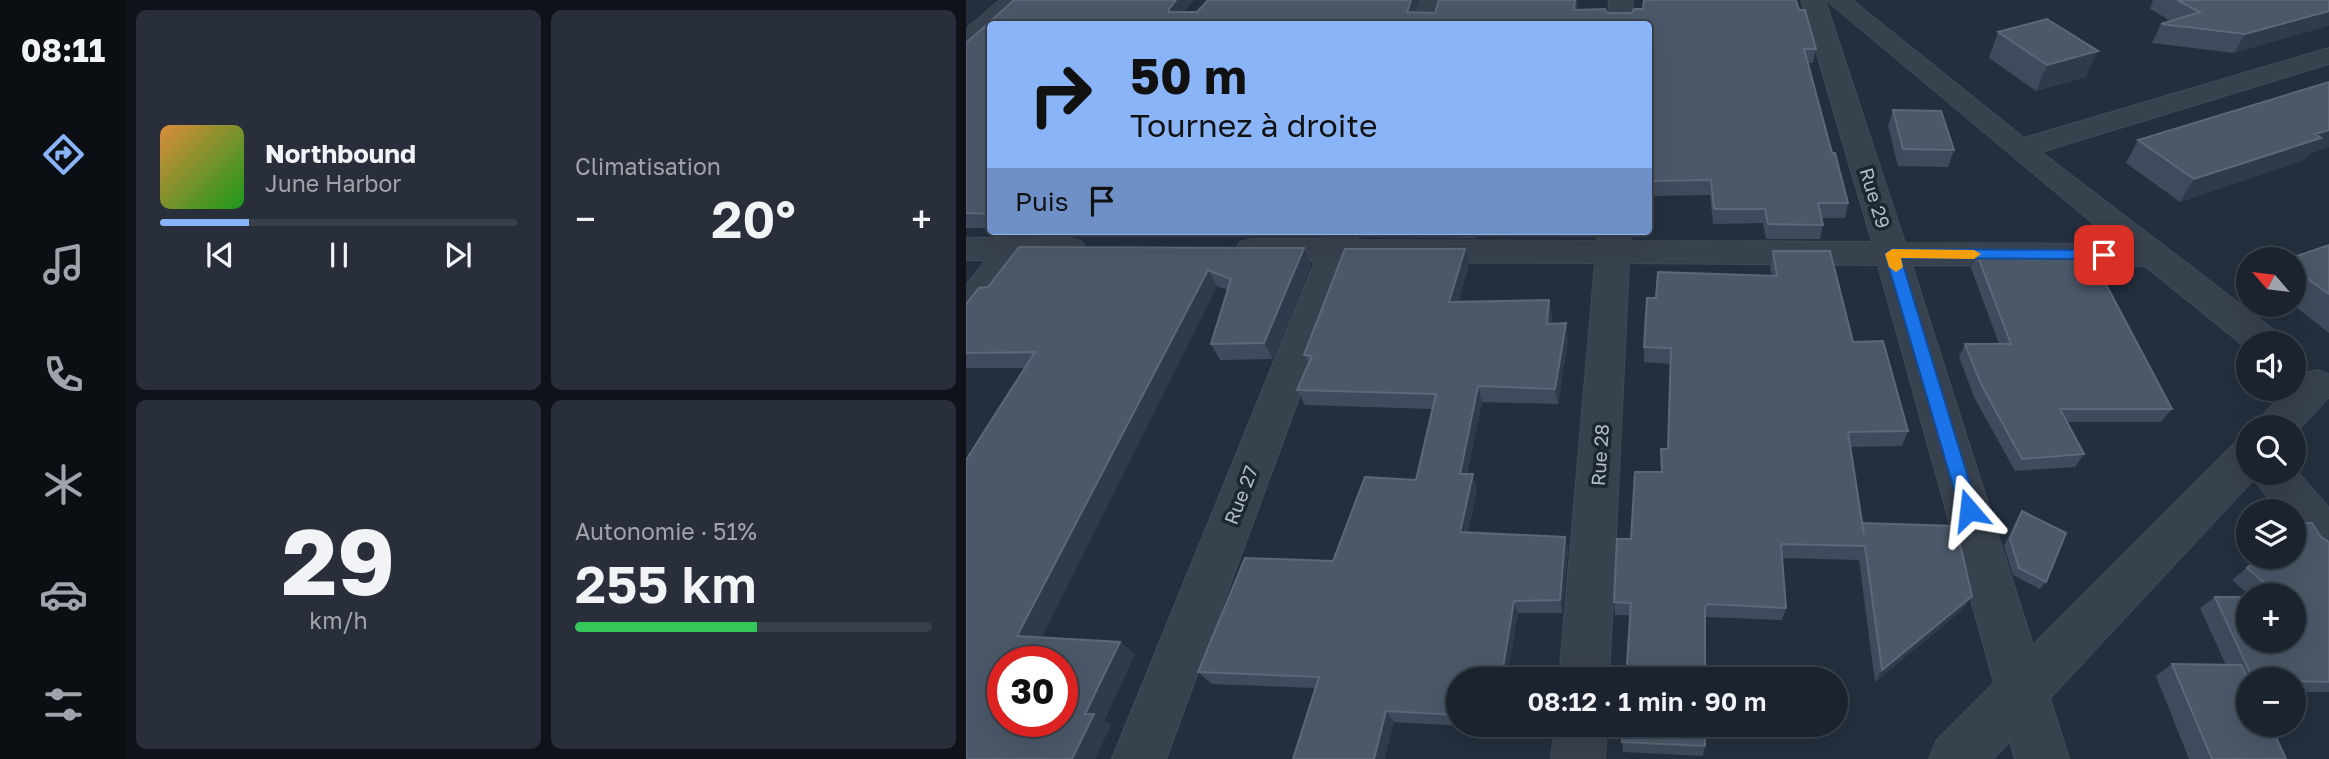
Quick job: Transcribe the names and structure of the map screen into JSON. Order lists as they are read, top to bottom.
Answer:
{
  "streets": {
    "street": ["Rue 29", "Rue 28", "Rue 27"]
  },
  "north": "top left",
  "page": {
    "tabs": "08:11",
    "tile": [
      "Climatisation",
      ["29", "km/h"],
      ["Autonomie · 51%", "255 km"]
    ],
    "turn": ["50 m", "Tournez à droite"],
    "song": ["Northbound", "June Harbor"],
    "then": "Puis",
    "heat": ["−", "20°", "+"],
    "map_buttons": ["+", "−"],
    "limit": "30",
    "trip": "08:12 · 1 min · 90 m"
  }
}
